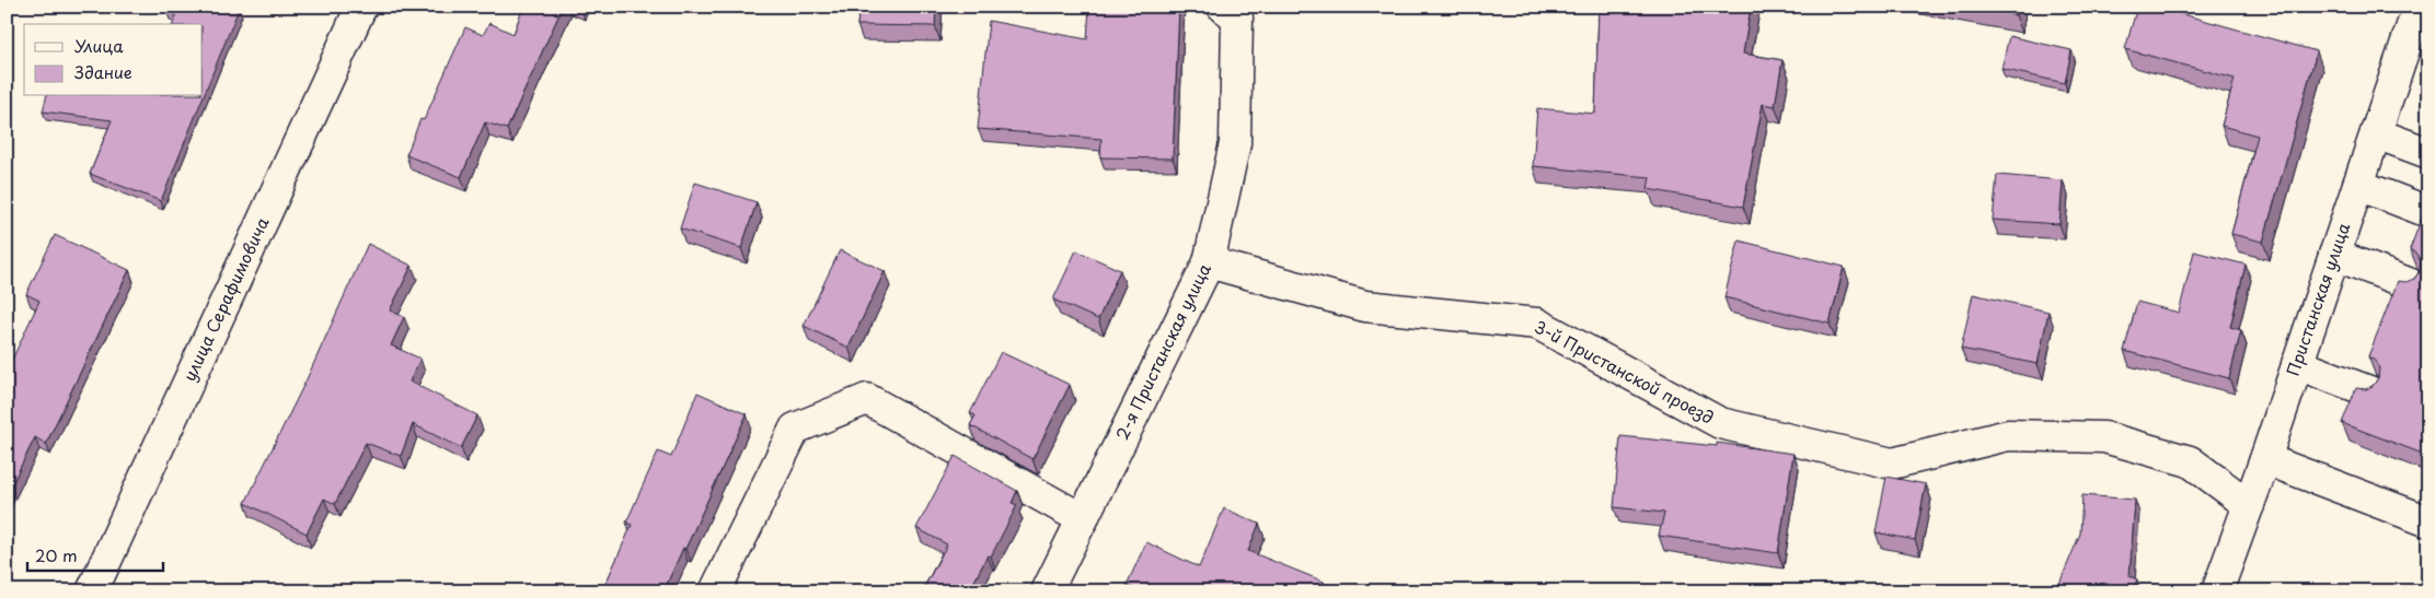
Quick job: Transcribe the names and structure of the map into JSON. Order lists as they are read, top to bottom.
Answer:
{
  "streets": {
    "street": [
      "улица Серафимовича",
      "Пристанская улица",
      "2-я Пристанская улица",
      "3-й Пристанской проезд"
    ]
  },
  "crossings": [
    ["Пристанская улица", "3-й Пристанской проезд"],
    ["2-я Пристанская улица", "3-й Пристанской проезд"]
  ],
  "legend": ["Улица", "Здание"],
  "scale_bar": "20 m"
}
